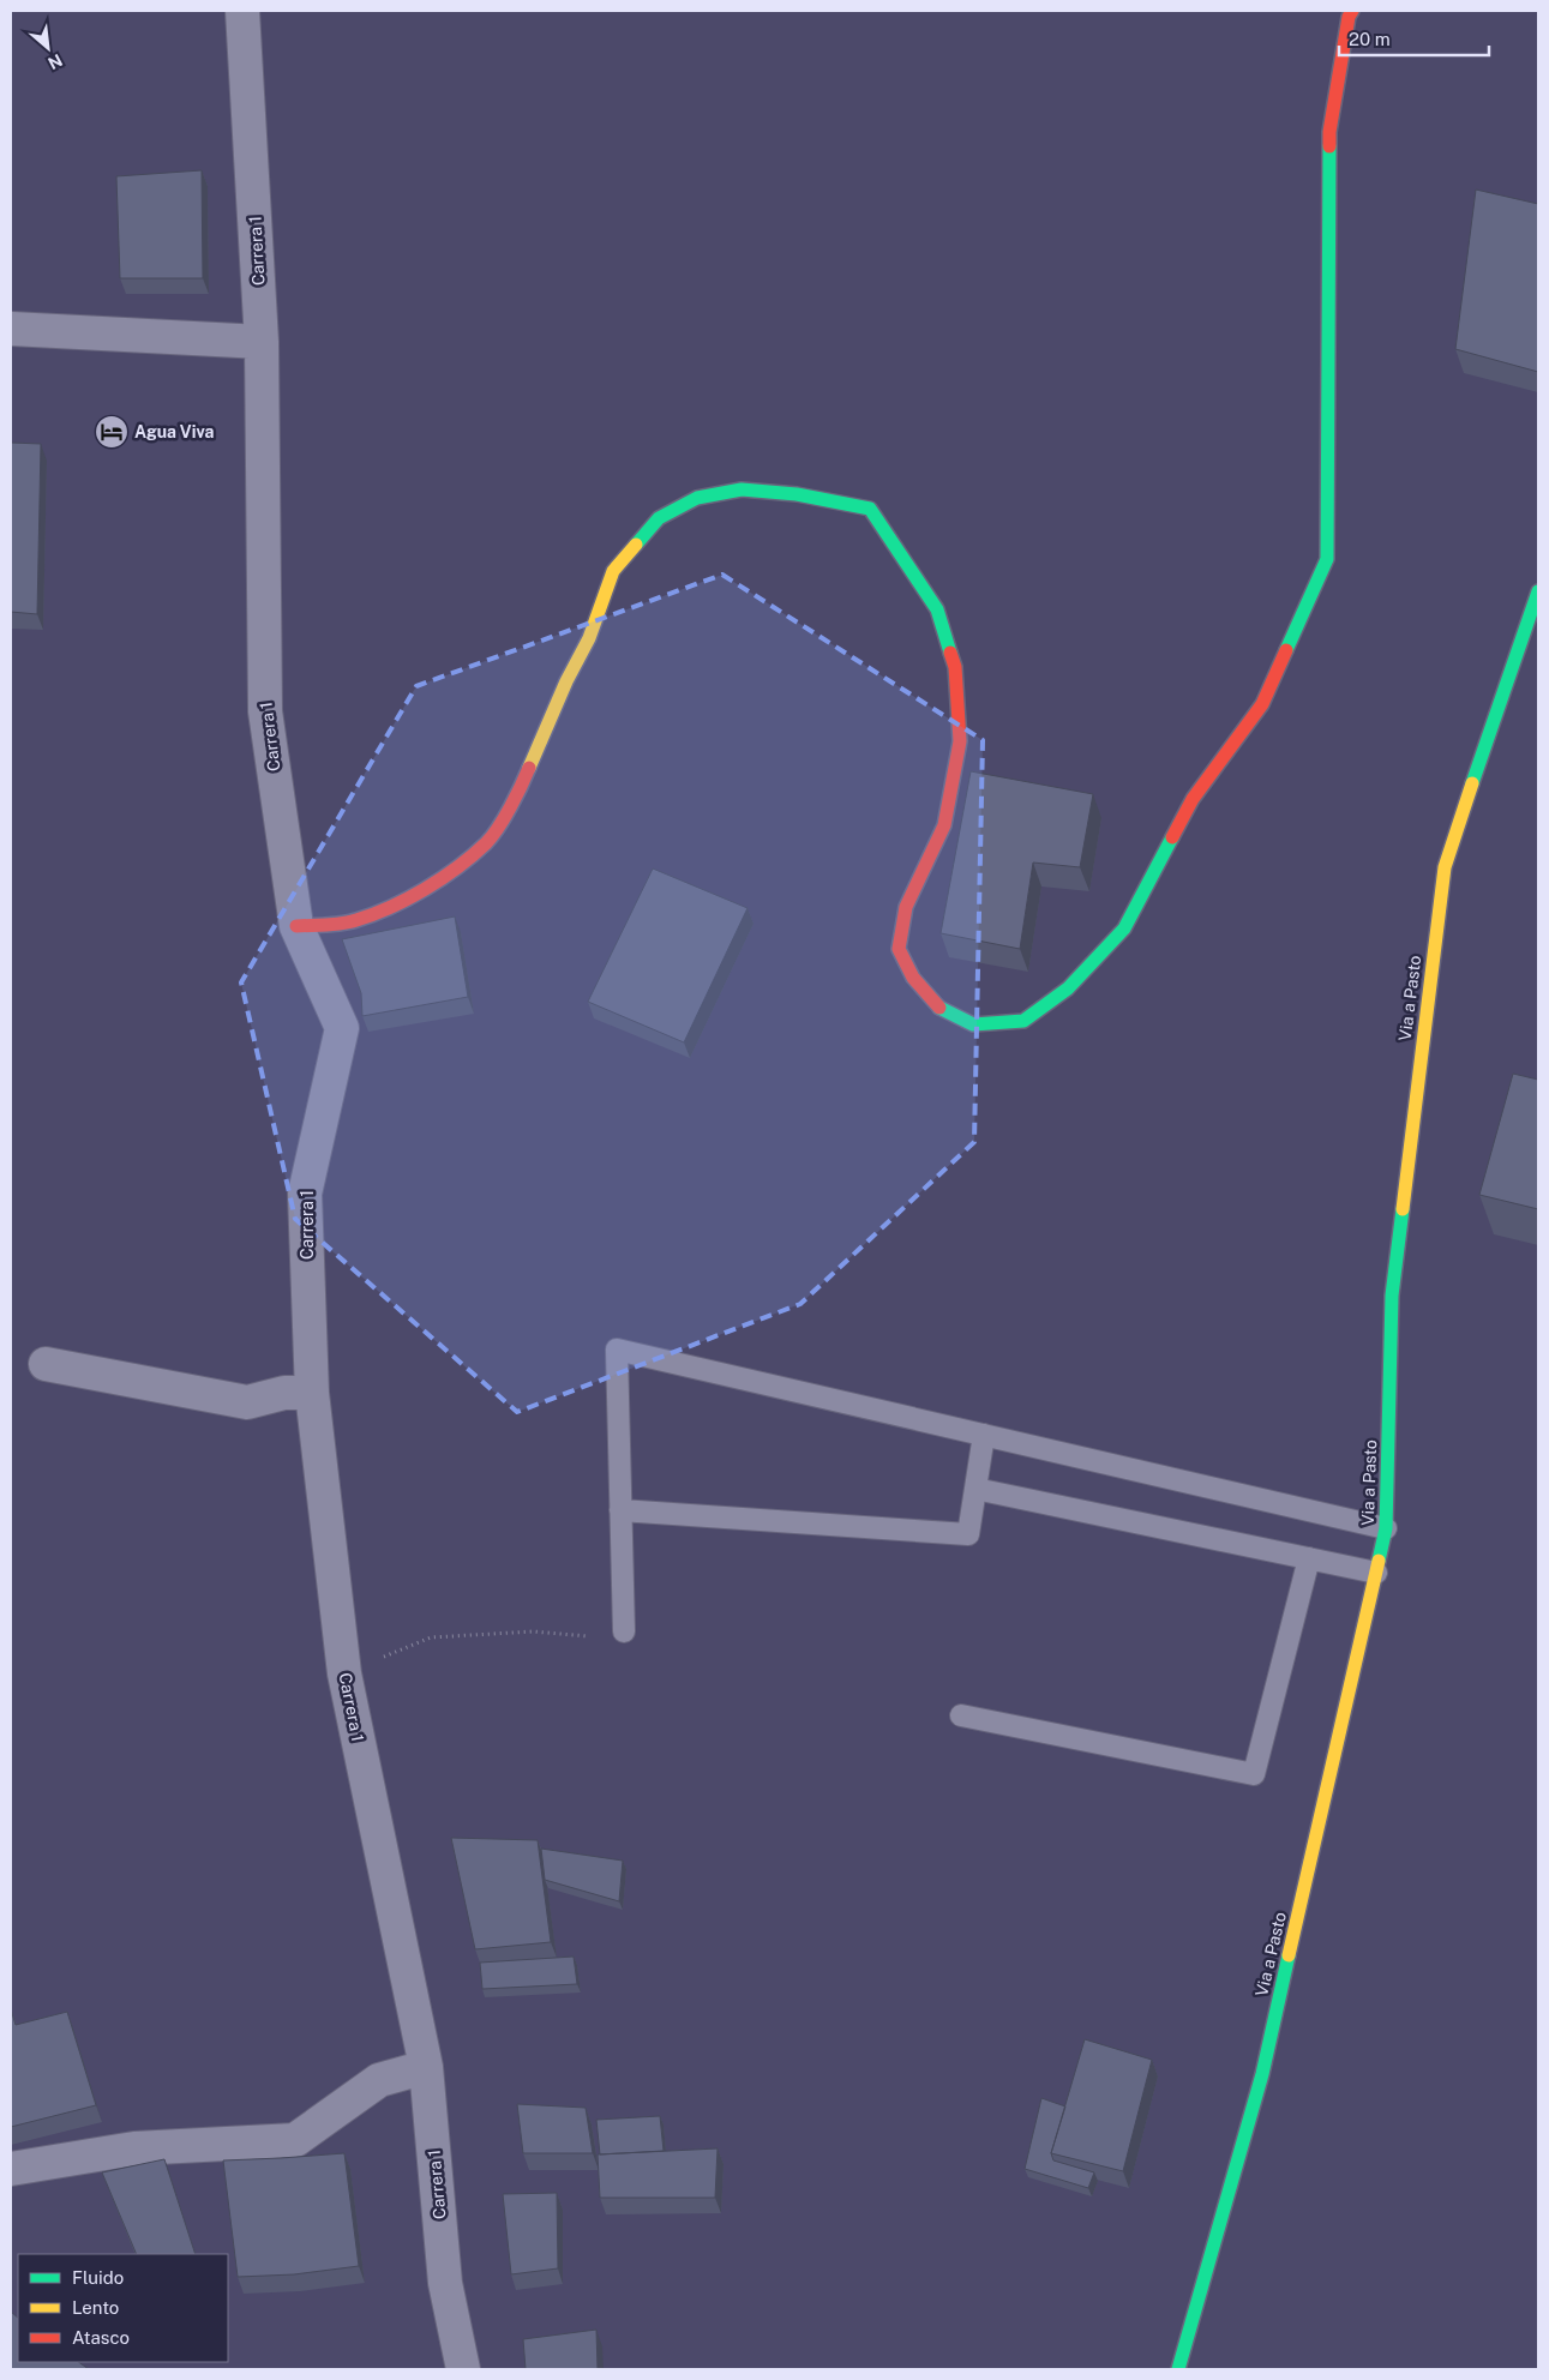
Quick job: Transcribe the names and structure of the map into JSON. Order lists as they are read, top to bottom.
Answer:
{
  "streets": {
    "street": ["Carrera 1", "Via a Pasto"]
  },
  "places": {
    "hotel": ["Agua Viva"]
  },
  "legend": ["Fluido", "Lento", "Atasco"],
  "scale_bar": "20 m",
  "north": "bottom right"
}
